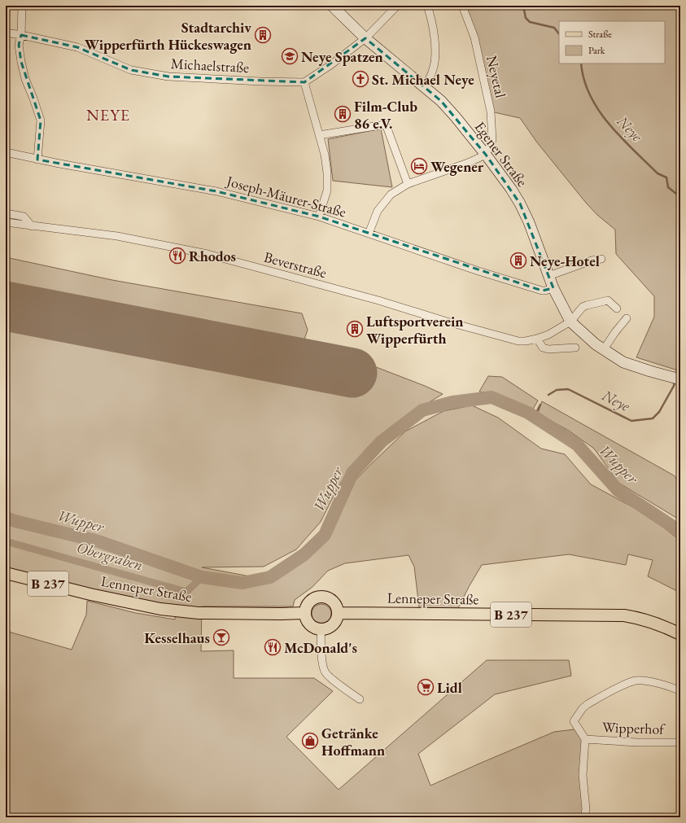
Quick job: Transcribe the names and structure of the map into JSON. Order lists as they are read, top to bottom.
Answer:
{
  "streets": {
    "main road": ["B 237", "Lenneper Straße"],
    "street": [
      "Michaelstraße",
      "Neyetal",
      "Egener Straße",
      "Joseph-Mäurer-Straße",
      "Beverstraße",
      "Wipperhof"
    ]
  },
  "crossings": [
    ["Neyetal", "Egener Straße"],
    ["Egener Straße", "Joseph-Mäurer-Straße"],
    ["Egener Straße", "Beverstraße"]
  ],
  "districts": ["NEYE"],
  "water": ["Neye", "Wupper", "Obergraben"],
  "places": {
    "building": [
      "Stadtarchiv Wipperfürth Hückeswagen",
      "Film-Club 86 e.V.",
      "Neye-Hotel",
      "Luftsportverein Wipperfürth"
    ],
    "school or university": ["Neye Spatzen"],
    "church": ["St. Michael Neye"],
    "hotel": ["Wegener"],
    "restaurant": ["Rhodos", "McDonald's"],
    "bar": ["Kesselhaus"],
    "supermarket": ["Lidl"],
    "shop": ["Getränke Hoffmann"]
  },
  "legend": ["Straße", "Park"]
}
